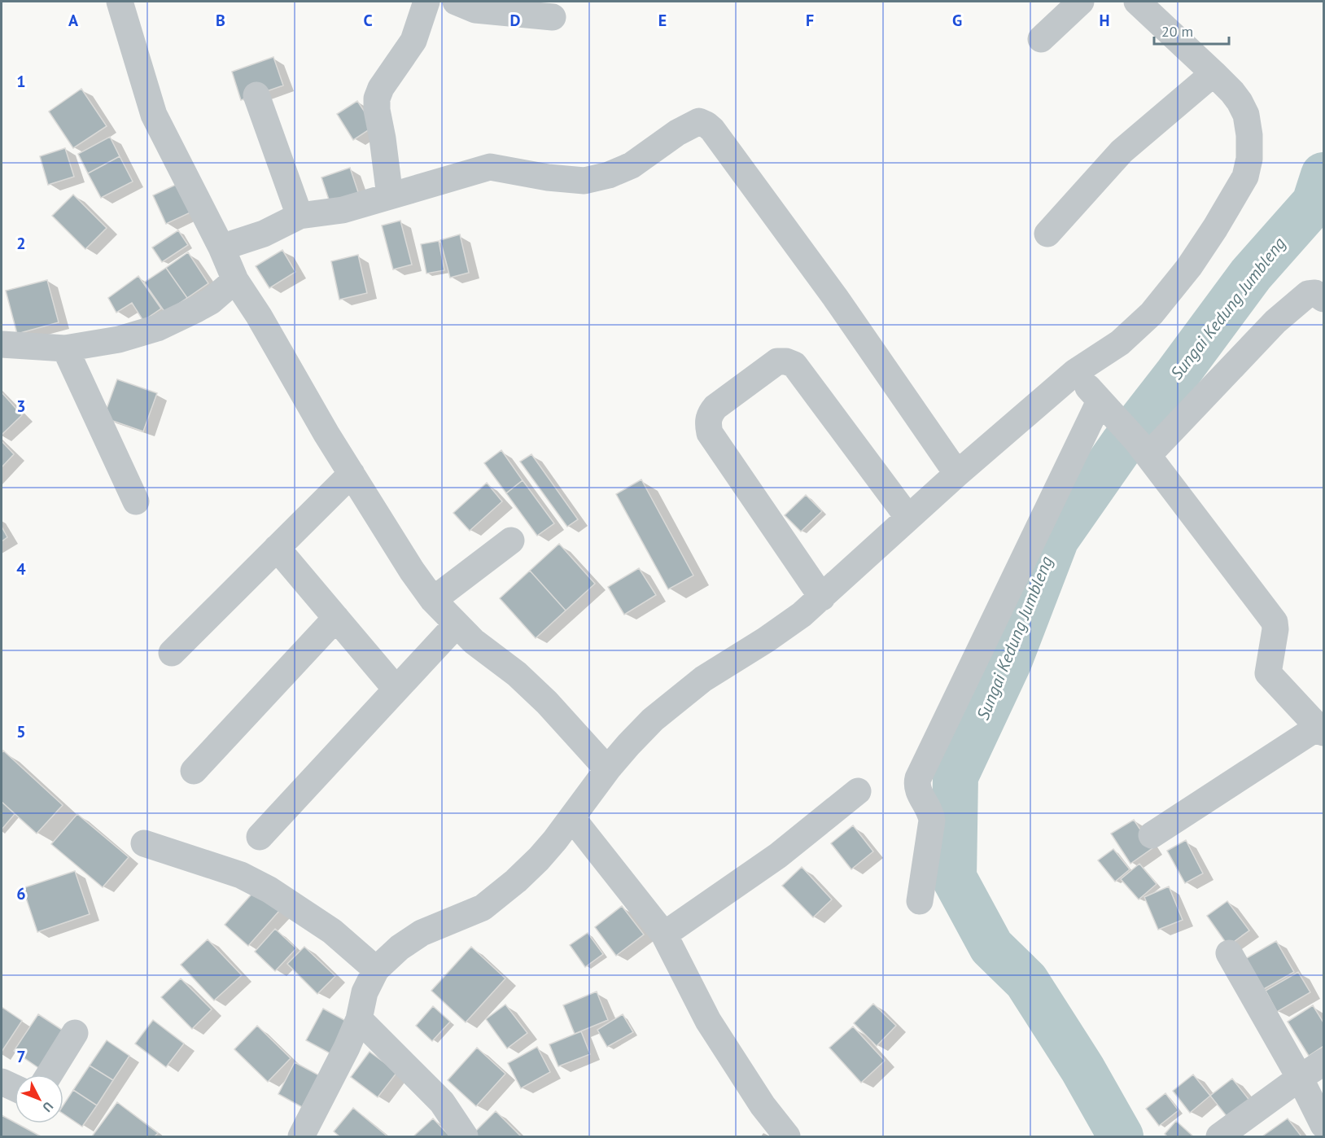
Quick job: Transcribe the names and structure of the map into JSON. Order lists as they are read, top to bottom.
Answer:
{
  "water": ["Sungai Kedung Jumbleng"],
  "scale_bar": "20 m",
  "north": "bottom right",
  "grid": {
    "columns": [
      "A",
      "B",
      "C",
      "D",
      "E",
      "F",
      "G",
      "H"
    ],
    "rows": [
      "1",
      "2",
      "3",
      "4",
      "5",
      "6",
      "7"
    ]
  }
}
